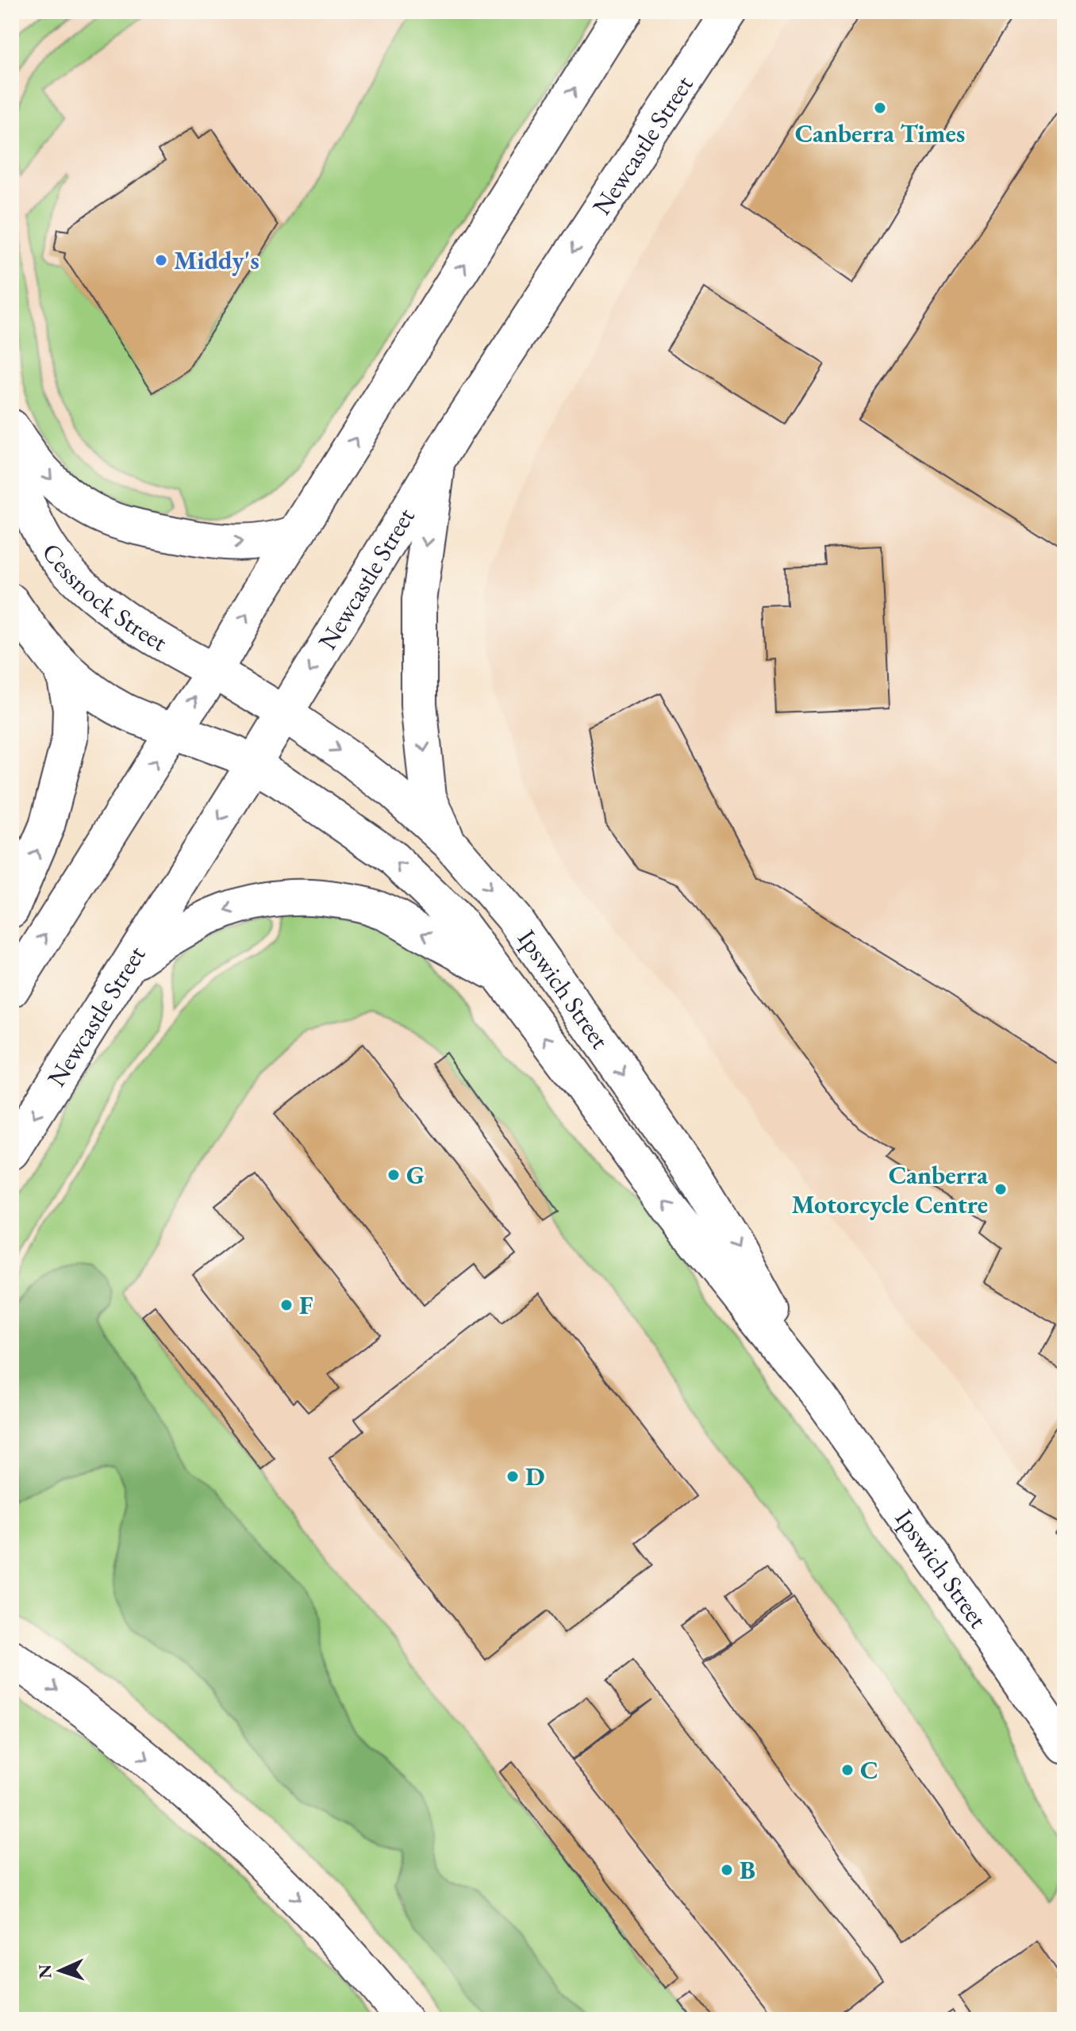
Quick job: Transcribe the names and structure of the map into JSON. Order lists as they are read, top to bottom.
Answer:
{
  "streets": {
    "main road": ["Newcastle Street", "Cessnock Street", "Ipswich Street"]
  },
  "crossings": [
    ["Newcastle Street", "Ipswich Street"],
    ["Cessnock Street", "Ipswich Street"]
  ],
  "places": [
    "Canberra Times",
    "Middy's",
    "G",
    "Canberra Motorcycle Centre",
    "F",
    "D",
    "C",
    "B"
  ],
  "north": "left"
}
